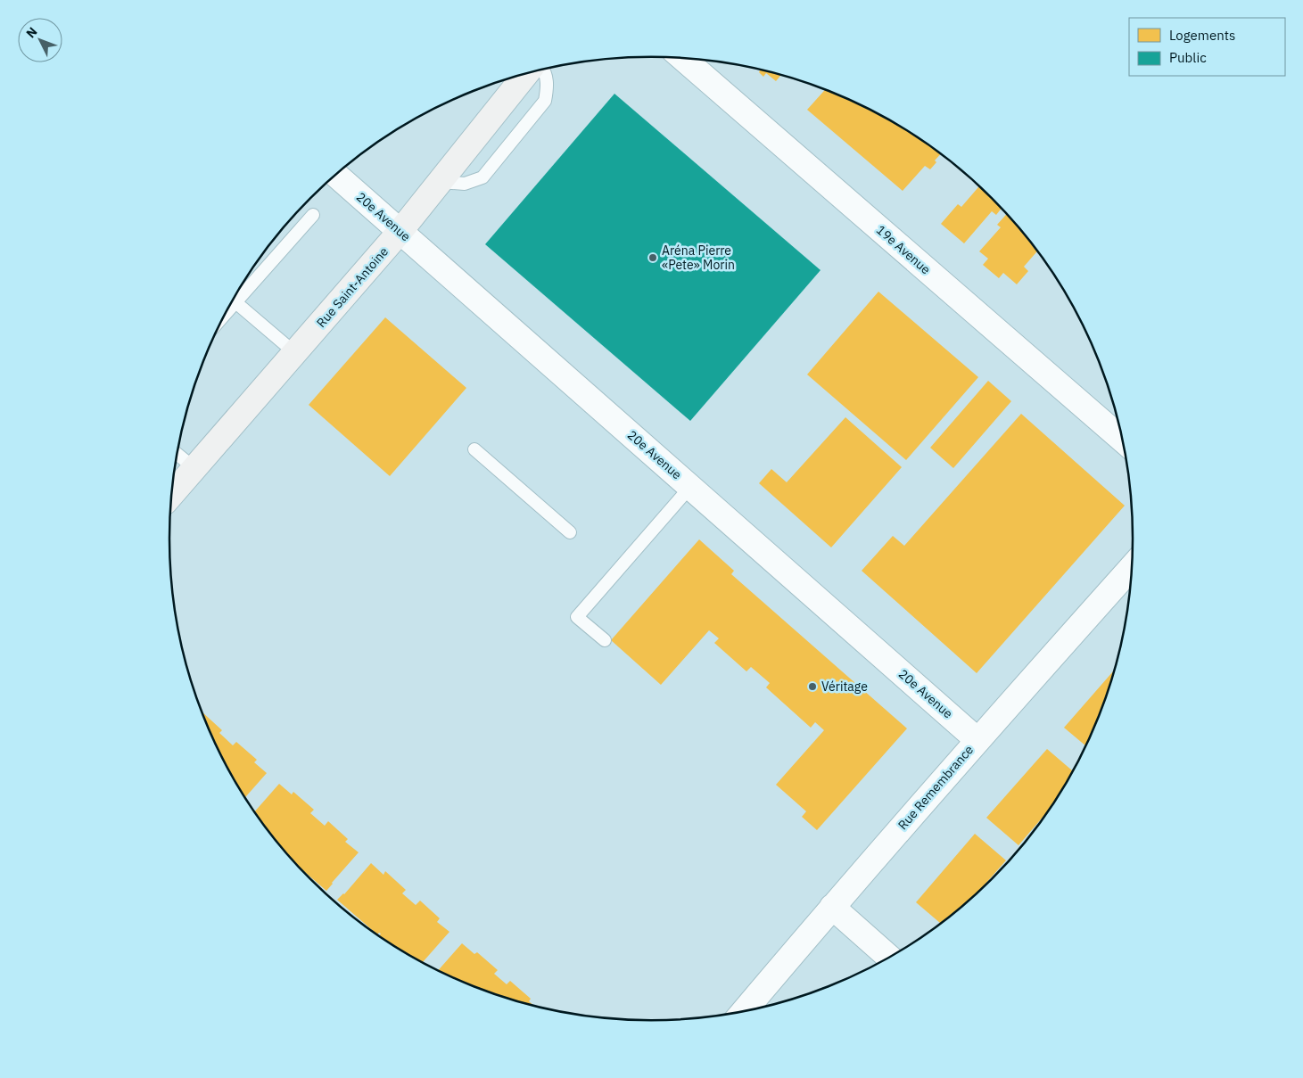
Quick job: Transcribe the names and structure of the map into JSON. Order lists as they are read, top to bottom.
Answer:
{
  "streets": {
    "street": [
      "20e Avenue",
      "19e Avenue",
      "Rue Saint-Antoine",
      "Rue Remembrance"
    ]
  },
  "crossings": [
    ["20e Avenue", "Rue Saint-Antoine"],
    ["20e Avenue", "Rue Remembrance"]
  ],
  "places": ["Aréna Pierre «Pete» Morin", "Véritage"],
  "legend": ["Logements", "Public"],
  "north": "top left"
}
